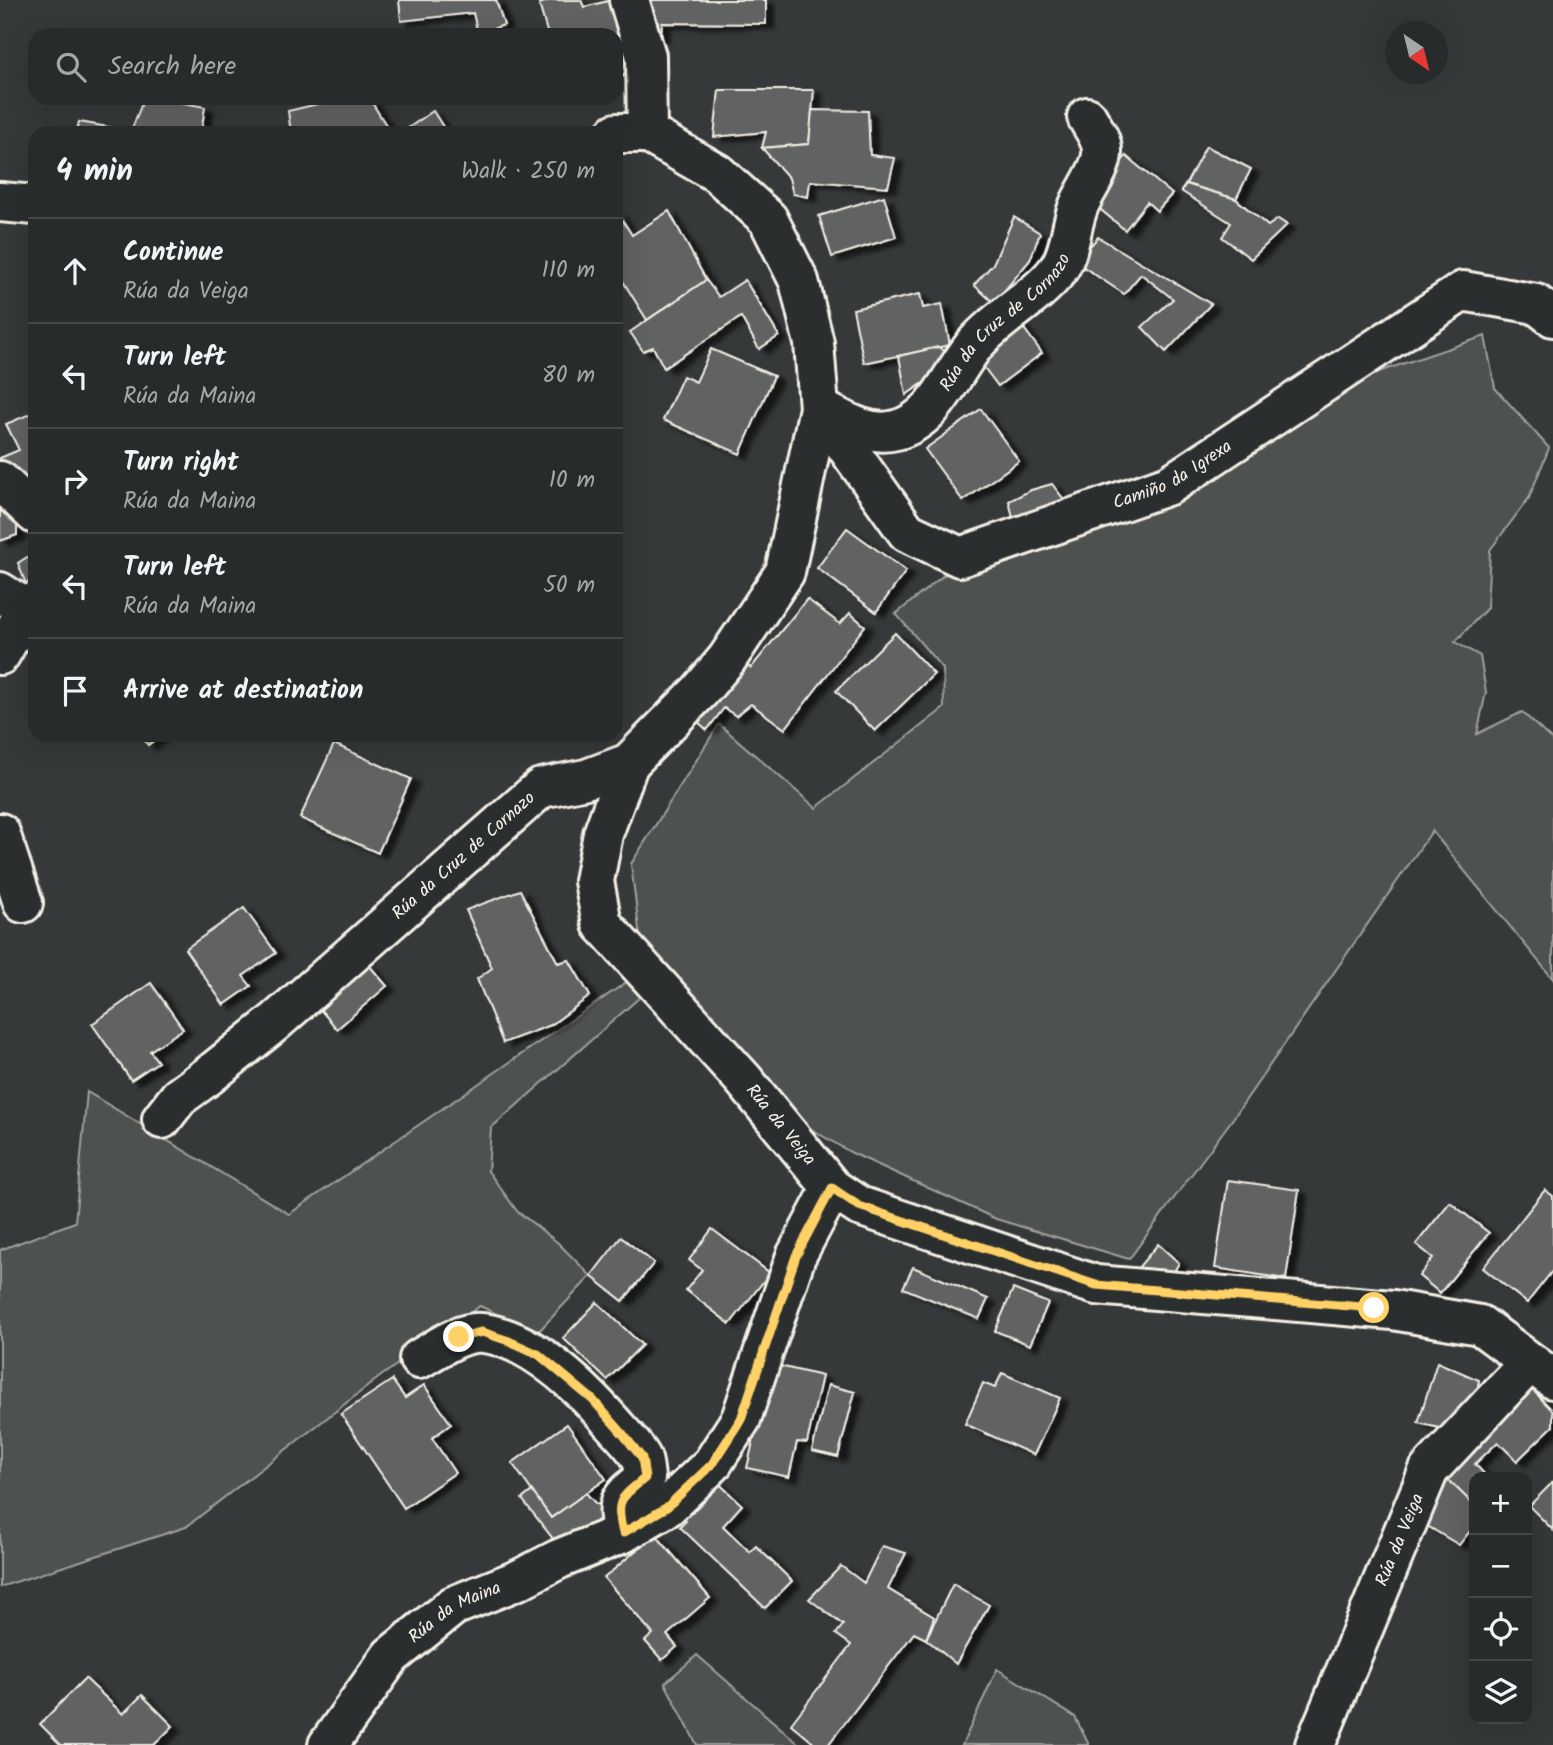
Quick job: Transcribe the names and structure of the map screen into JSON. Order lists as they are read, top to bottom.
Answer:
{
  "streets": {
    "street": [
      "Rúa da Cruz de Cornazo",
      "Camiño da Igrexa",
      "Rúa da Veiga",
      "Rúa da Maina"
    ]
  },
  "crossings": [
    ["Rúa da Cruz de Cornazo", "Camiño da Igrexa"],
    ["Rúa da Cruz de Cornazo", "Rúa da Veiga"],
    ["Rúa da Veiga", "Rúa da Maina"]
  ],
  "north": "bottom right",
  "page": {
    "search": "Search here",
    "heading": ["4 min", "Walk · 250 m"],
    "list": [
      ["Continue", "Rúa da Veiga", "110 m"],
      ["Turn left", "Rúa da Maina", "80 m"],
      ["Turn right", "Rúa da Maina", "10 m"],
      ["Turn left", "Rúa da Maina", "50 m"],
      "Arrive at destination"
    ],
    "map_buttons": ["+", "−"]
  }
}
